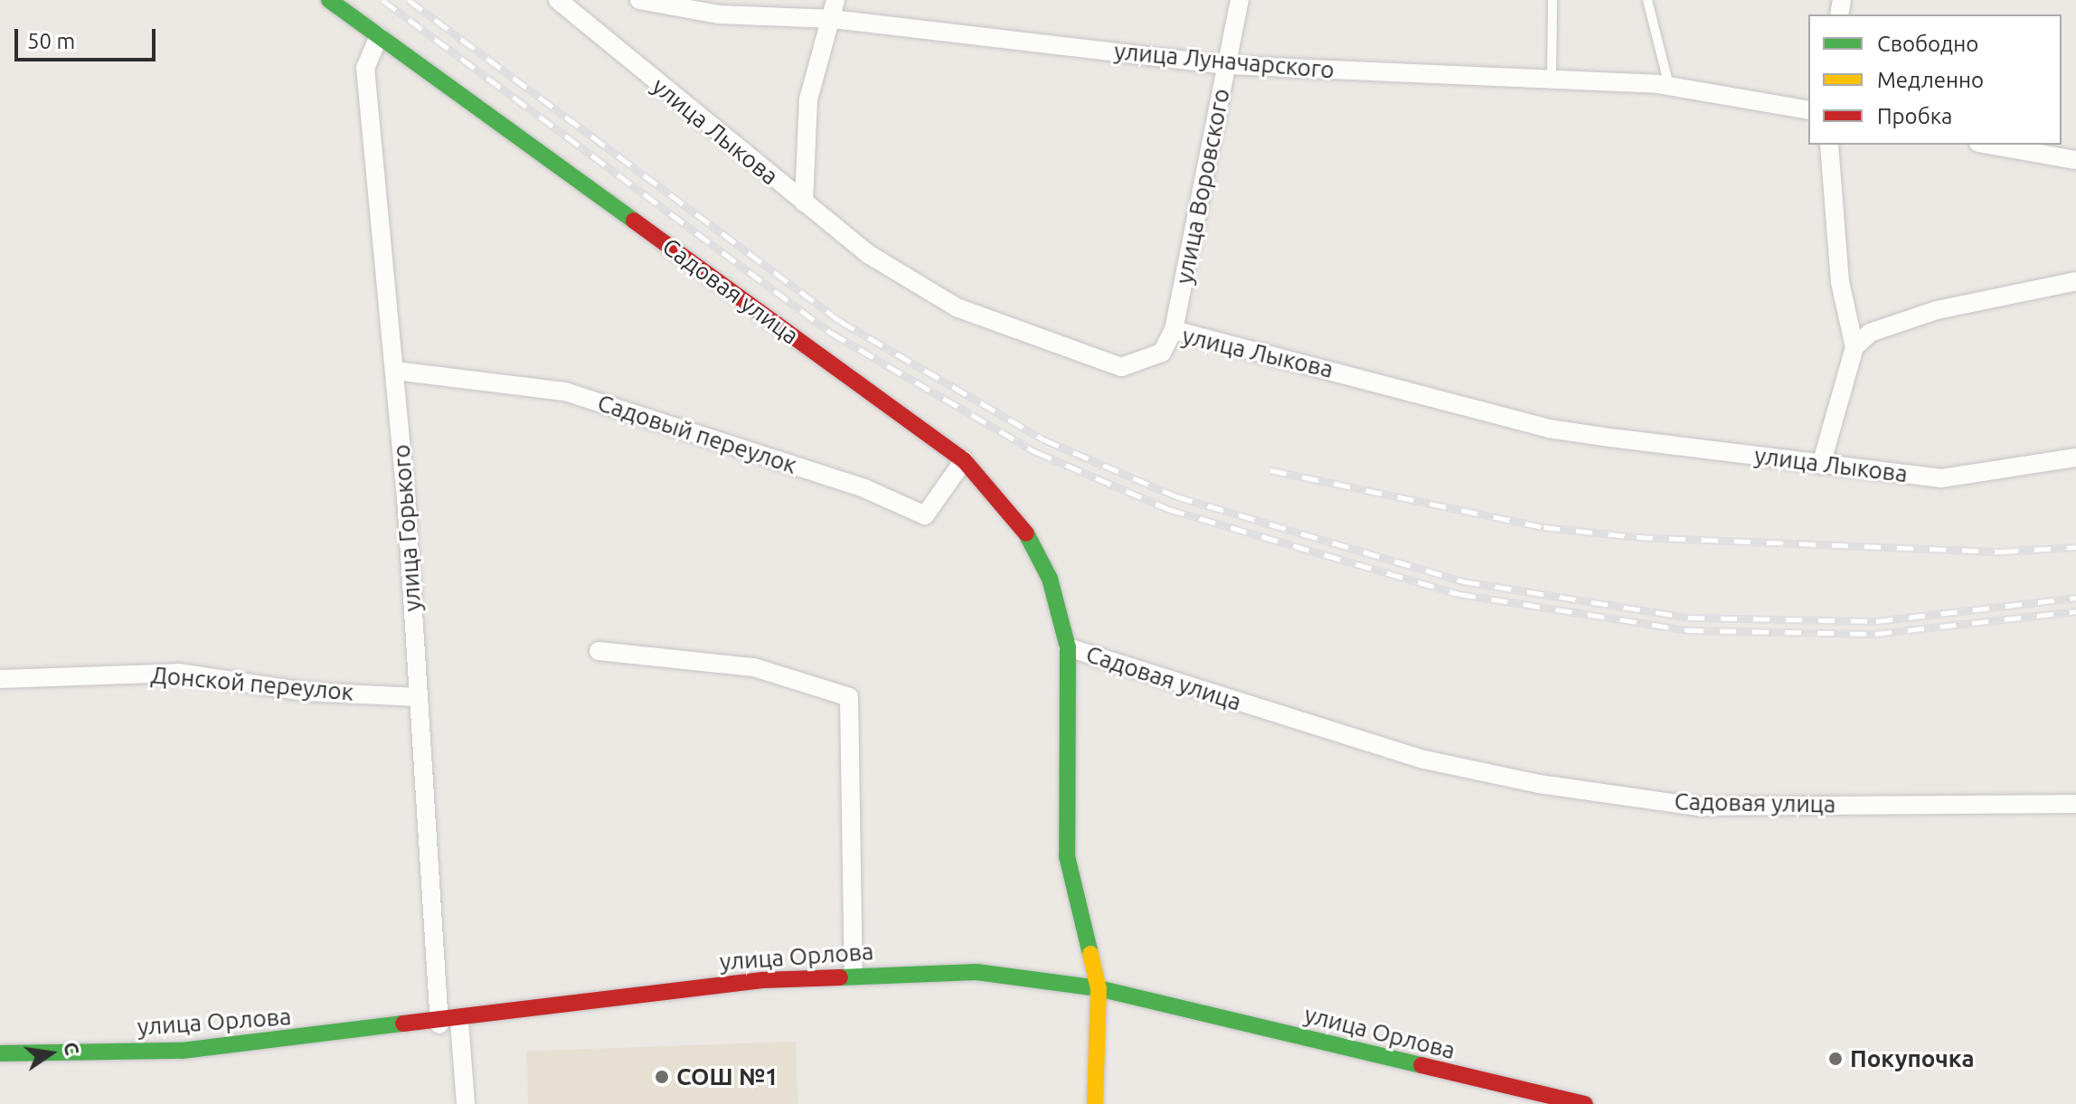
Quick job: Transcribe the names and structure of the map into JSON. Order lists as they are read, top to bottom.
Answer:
{
  "streets": {
    "street": [
      "улица Луначарского",
      "улица Лыкова",
      "улица Воровского",
      "Садовая улица",
      "Садовый переулок",
      "улица Горького",
      "Донской переулок",
      "улица Орлова"
    ]
  },
  "crossings": [
    ["улица Луначарского", "улица Воровского"],
    ["улица Лыкова", "улица Воровского"],
    ["Садовая улица", "Садовый переулок"],
    ["Садовая улица", "улица Горького"],
    ["Садовый переулок", "улица Горького"],
    ["улица Горького", "Донской переулок"],
    ["улица Горького", "улица Орлова"]
  ],
  "places": ["Покупочка", "СОШ №1"],
  "legend": ["Свободно", "Медленно", "Пробка"],
  "scale_bar": "50 m",
  "north": "right"
}
